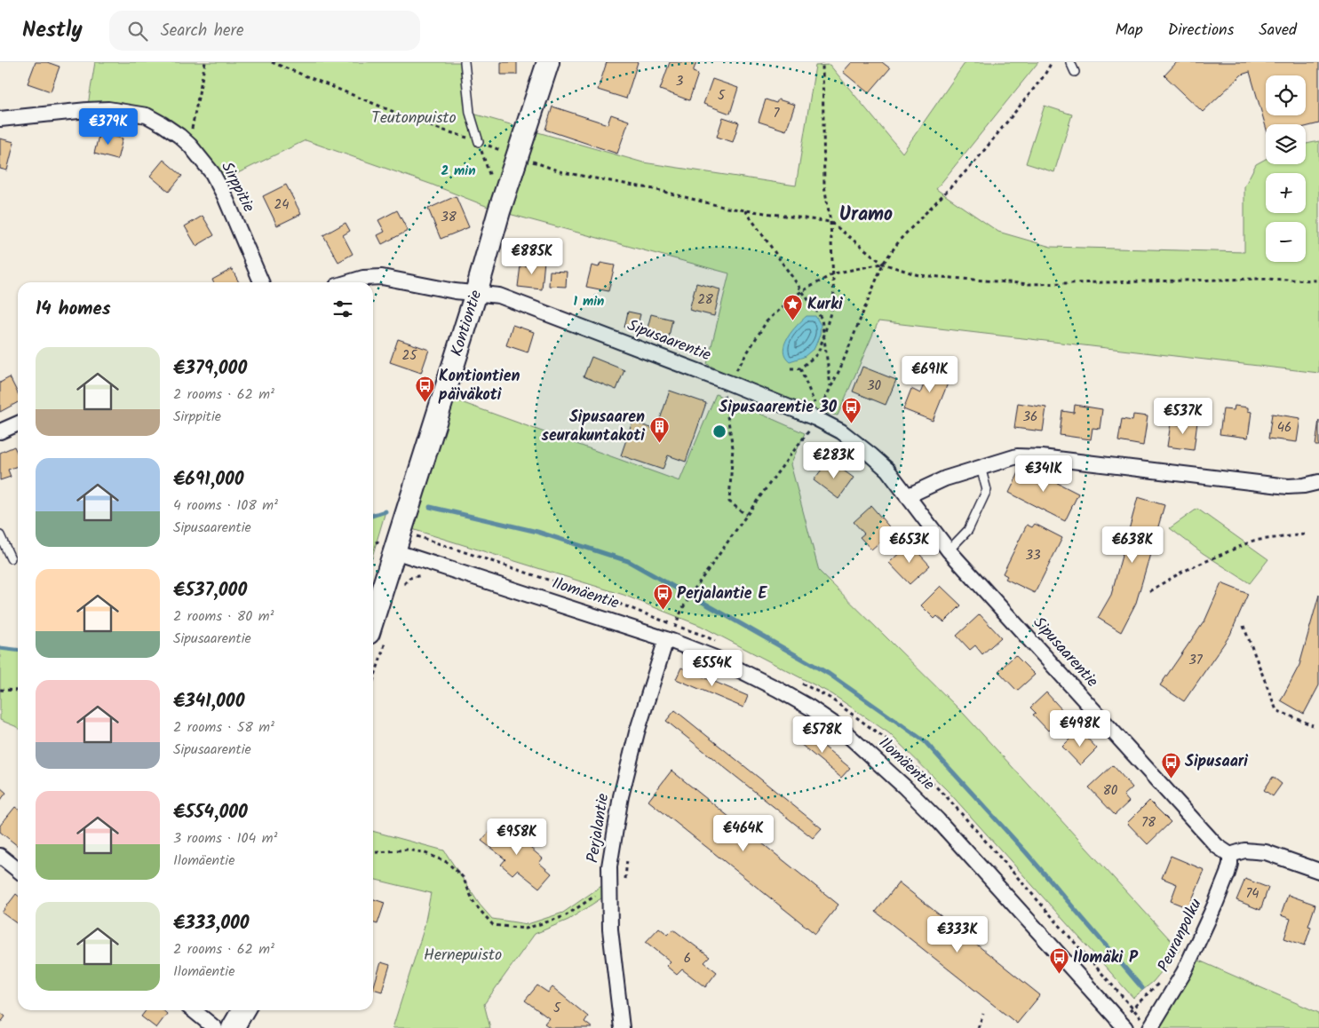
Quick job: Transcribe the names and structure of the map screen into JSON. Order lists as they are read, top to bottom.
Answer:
{
  "streets": {
    "street": [
      "Sirppitie",
      "Kontiontie",
      "Sipusaarentie",
      "Ilomäentie",
      "Perjalantie",
      "Peuranpolku"
    ]
  },
  "crossings": [
    ["Kontiontie", "Sipusaarentie"],
    ["Kontiontie", "Ilomäentie"],
    ["Sipusaarentie", "Peuranpolku"],
    ["Ilomäentie", "Perjalantie"]
  ],
  "districts": ["Uramo"],
  "parks": ["Teutonpuisto", "Hernepuisto"],
  "places": {
    "place": ["Kurki"],
    "bus stop": [
      "Kontiontien päiväkoti",
      "Sipusaarentie 30",
      "Perjalantie E",
      "Sipusaari",
      "Ilomäki P"
    ],
    "building": ["Sipusaaren seurakuntakoti"]
  },
  "house_numbers": [
    "3",
    "5",
    "7",
    "24",
    "38",
    "28",
    "25",
    "30",
    "36",
    "46",
    "33",
    "37",
    "80",
    "78",
    "74",
    "6",
    "5"
  ],
  "page": {
    "header": "Nestly",
    "search": "Search here",
    "nav": ["Map", "Directions", "Saved"],
    "map_buttons": ["+", "−"],
    "price": [
      "€379K",
      "€885K",
      "€691K",
      "€537K",
      "€283K",
      "€341K",
      "€653K",
      "€638K",
      "€554K",
      "€498K",
      "€578K",
      "€464K",
      "€958K",
      "€333K"
    ],
    "heading": "14 homes",
    "list": [
      {
        "name": "€379,000",
        "note": "2 rooms · 62 m² · Sirppitie"
      },
      {
        "name": "€691,000",
        "note": "4 rooms · 108 m² · Sipusaarentie"
      },
      {
        "name": "€537,000",
        "note": "2 rooms · 80 m² · Sipusaarentie"
      },
      {
        "name": "€341,000",
        "note": "2 rooms · 58 m² · Sipusaarentie"
      },
      {
        "name": "€554,000",
        "note": "3 rooms · 104 m² · Ilomäentie"
      },
      {
        "name": "€333,000",
        "note": "2 rooms · 62 m² · Ilomäentie"
      }
    ]
  },
  "rings": ["2 min", "1 min"]
}
